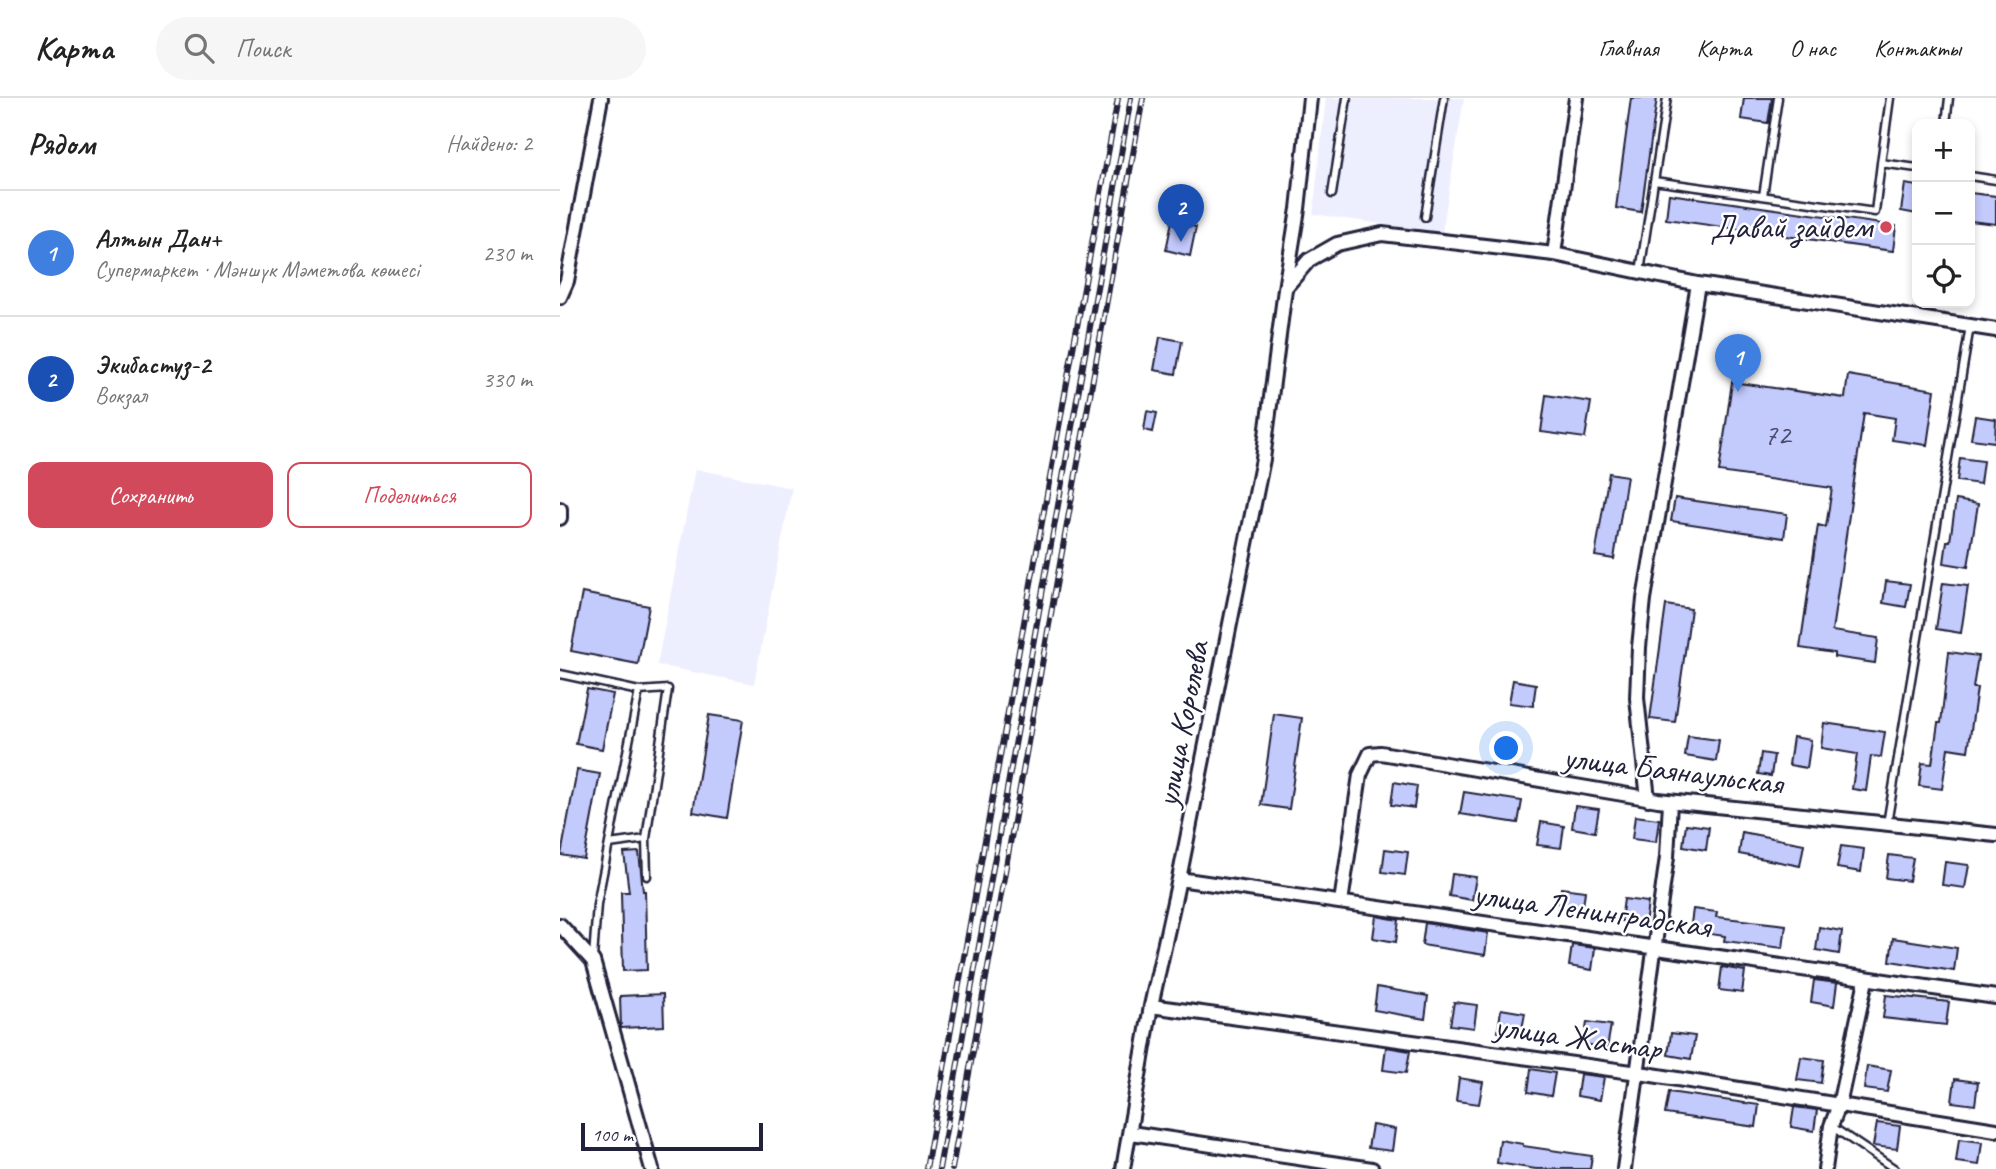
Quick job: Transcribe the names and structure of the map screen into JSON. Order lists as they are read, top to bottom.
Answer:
{
  "streets": {
    "street": [
      "улица Королева",
      "улица Баянаульская",
      "улица Ленинградская",
      "улица Жастар"
    ]
  },
  "crossings": [
    ["улица Королева", "улица Ленинградская"],
    ["улица Королева", "улица Жастар"],
    ["улица Баянаульская", "улица Ленинградская"]
  ],
  "places": ["Давай зайдем"],
  "house_numbers": ["72"],
  "scale_bar": "100 m",
  "page": {
    "header": "Карта",
    "search": "Поиск",
    "nav": [
      "Главная",
      "Карта",
      "О нас",
      "Контакты"
    ],
    "heading": ["Рядом", "Найдено: 2"],
    "map_buttons": ["+", "−"],
    "pins": ["2", "1"],
    "list": [
      {
        "mark": "1",
        "name": "Алтын Дан+",
        "note": "Супермаркет · Мәншүк Мәметова көшесі",
        "value": "230 m"
      },
      {
        "mark": "2",
        "name": "Экибастуз-2",
        "note": "Вокзал",
        "value": "330 m"
      }
    ],
    "buttons": ["Сохранить", "Поделиться"],
    "scale": "100 m"
  }
}
